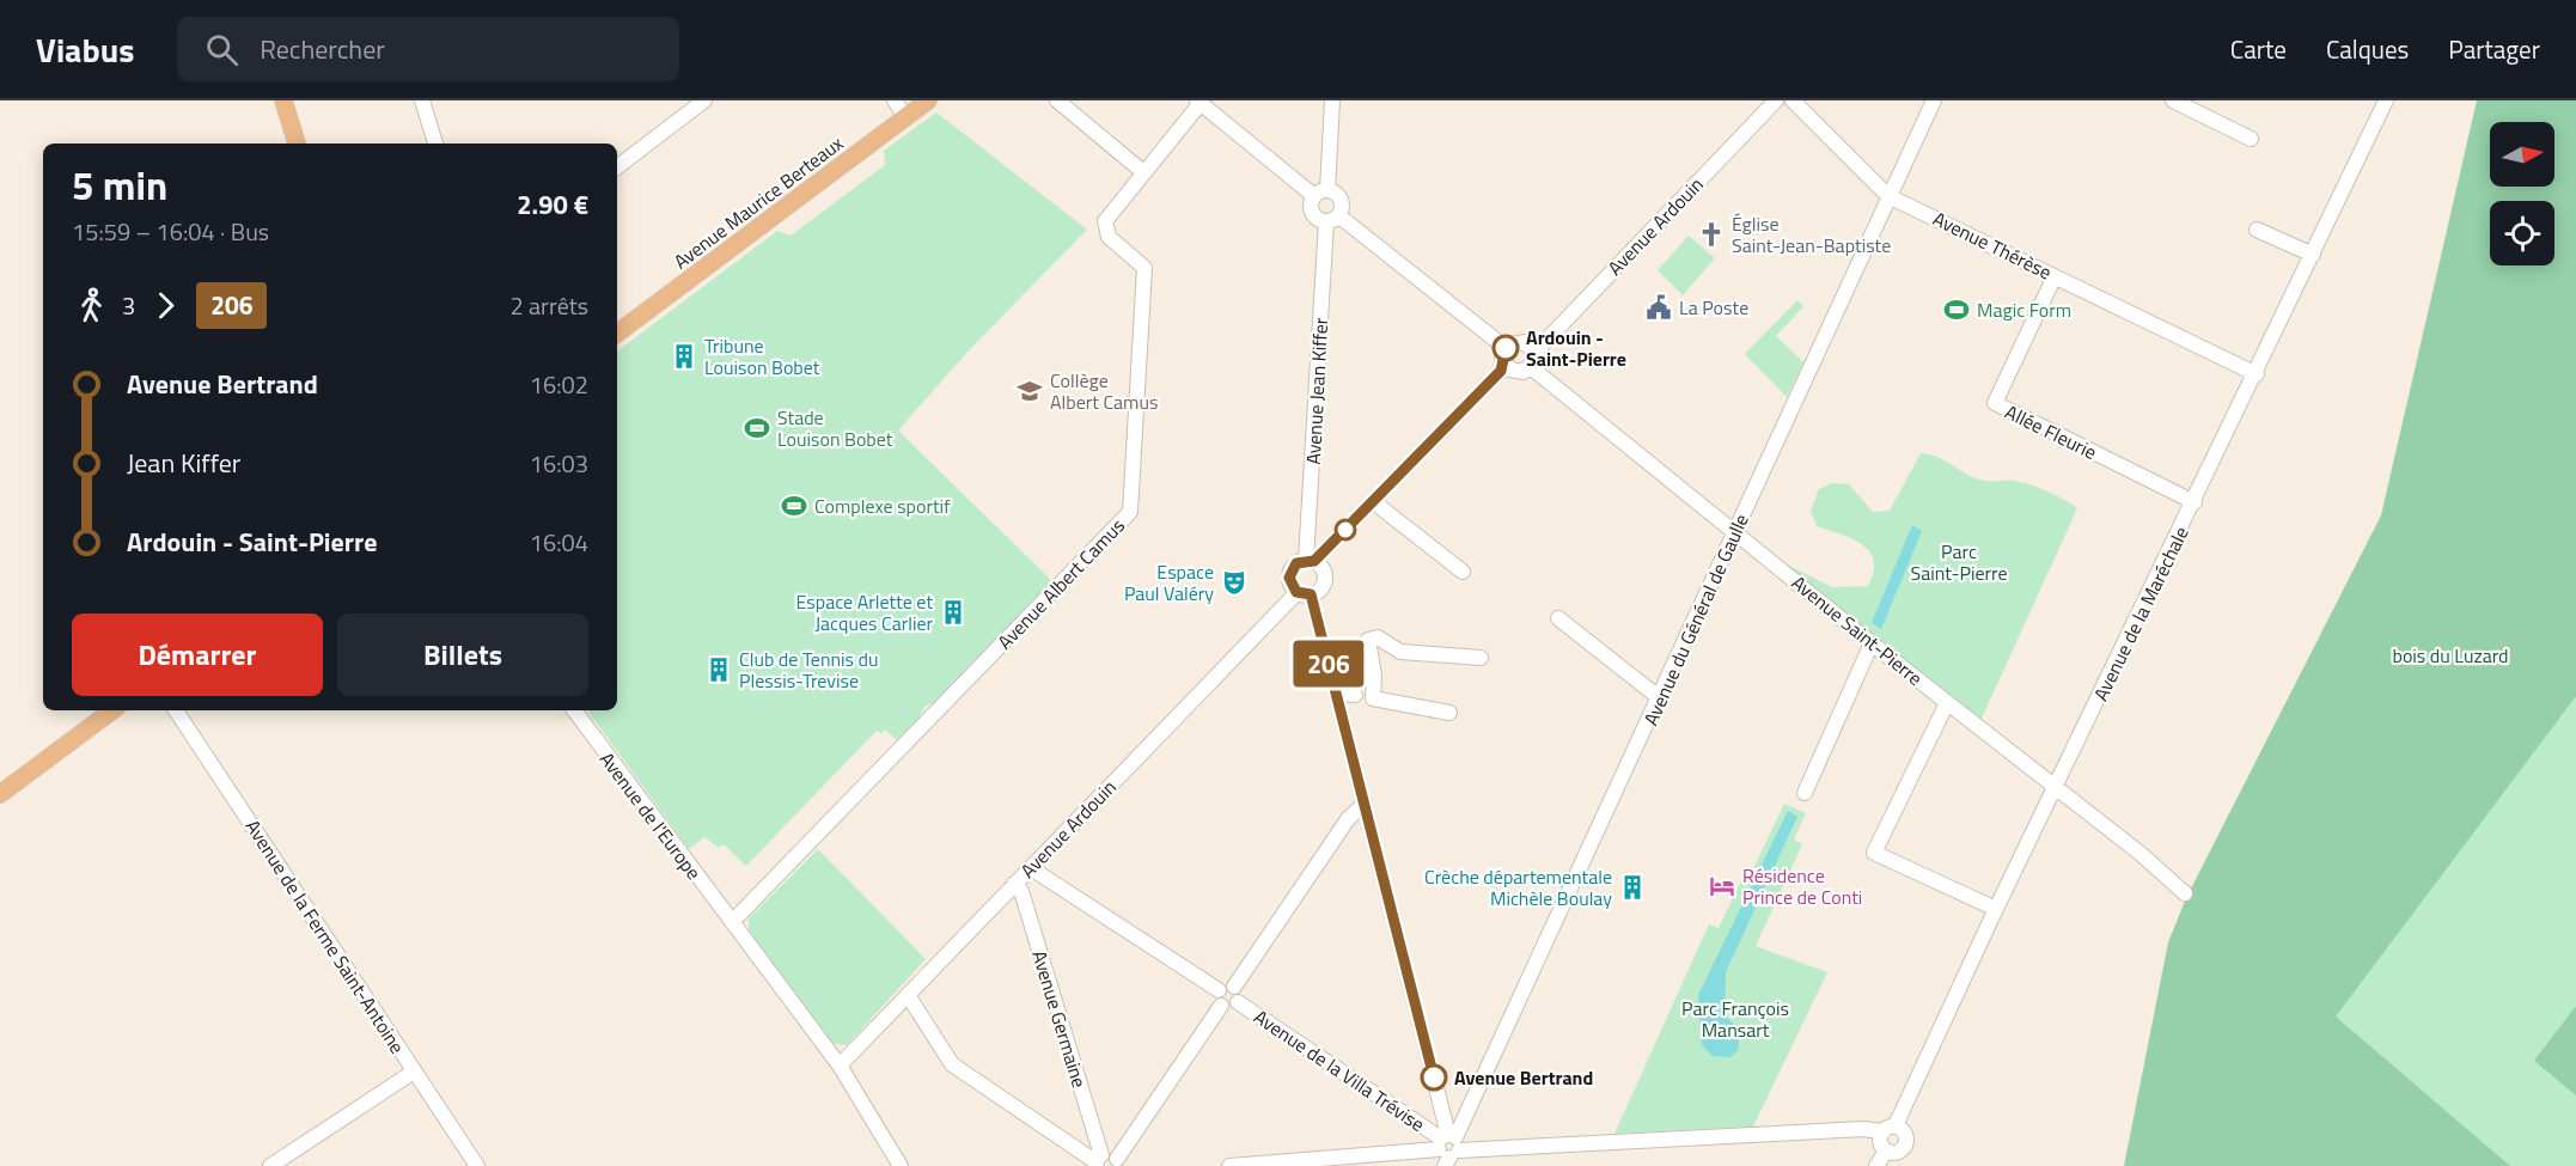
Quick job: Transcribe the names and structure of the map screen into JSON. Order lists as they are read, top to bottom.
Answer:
{
  "streets": {
    "main road": ["Avenue Maurice Berteaux"],
    "street": [
      "Avenue Ardouin",
      "Avenue Thérèse",
      "Avenue Jean Kiffer",
      "Allée Fleurie",
      "Avenue Albert Camus",
      "Avenue de la Maréchale",
      "Avenue du Général de Gaulle",
      "Avenue Saint-Pierre",
      "Avenue de l'Europe",
      "Avenue de la Ferme Saint-Antoine",
      "Avenue Germaine",
      "Avenue de la Villa Trévise"
    ]
  },
  "crossings": [
    ["Avenue Ardouin", "Avenue Jean Kiffer"],
    ["Avenue Ardouin", "Avenue Saint-Pierre"],
    ["Avenue Ardouin", "Avenue de l'Europe"],
    ["Avenue Ardouin", "Avenue Germaine"],
    ["Avenue Thérèse", "Allée Fleurie"],
    ["Avenue Thérèse", "Avenue de la Maréchale"],
    ["Avenue Thérèse", "Avenue du Général de Gaulle"],
    ["Allée Fleurie", "Avenue de la Maréchale"],
    ["Avenue Albert Camus", "Avenue de l'Europe"],
    ["Avenue de la Maréchale", "Avenue Saint-Pierre"],
    ["Avenue du Général de Gaulle", "Avenue Saint-Pierre"],
    ["Avenue du Général de Gaulle", "Avenue de la Villa Trévise"]
  ],
  "parks": ["Parc Saint-Pierre", "bois du Luzard", "Parc François Mansart"],
  "places": {
    "church": ["Église Saint-Jean-Baptiste"],
    "public building": ["La Poste"],
    "sports": ["Magic Form", "Stade Louison Bobet", "Complexe sportif"],
    "other": ["Ardouin - Saint-Pierre", "Avenue Bertrand"],
    "building": [
      "Tribune Louison Bobet",
      "Espace Arlette et Jacques Carlier",
      "Club de Tennis du Plessis-Trevise",
      "Crèche départementale Michèle Boulay"
    ],
    "school or university": ["Collège Albert Camus"],
    "theatre": ["Espace Paul Valéry"],
    "hotel": ["Résidence Prince de Conti"]
  },
  "lines": ["bus line 206"],
  "north": "right",
  "page": {
    "header": "Viabus",
    "search": "Rechercher",
    "nav": ["Carte", "Calques", "Partager"],
    "on_map": "206",
    "heading": ["5 min", "15:59 – 16:04 · Bus", "2.90 €"],
    "legs": ["3", "206", "2 arrêts"],
    "list": [
      {
        "name": "Avenue Bertrand",
        "value": "16:02"
      },
      {
        "name": "Jean Kiffer",
        "value": "16:03"
      },
      {
        "name": "Ardouin - Saint-Pierre",
        "value": "16:04"
      }
    ],
    "buttons": ["Démarrer", "Billets"]
  }
}
